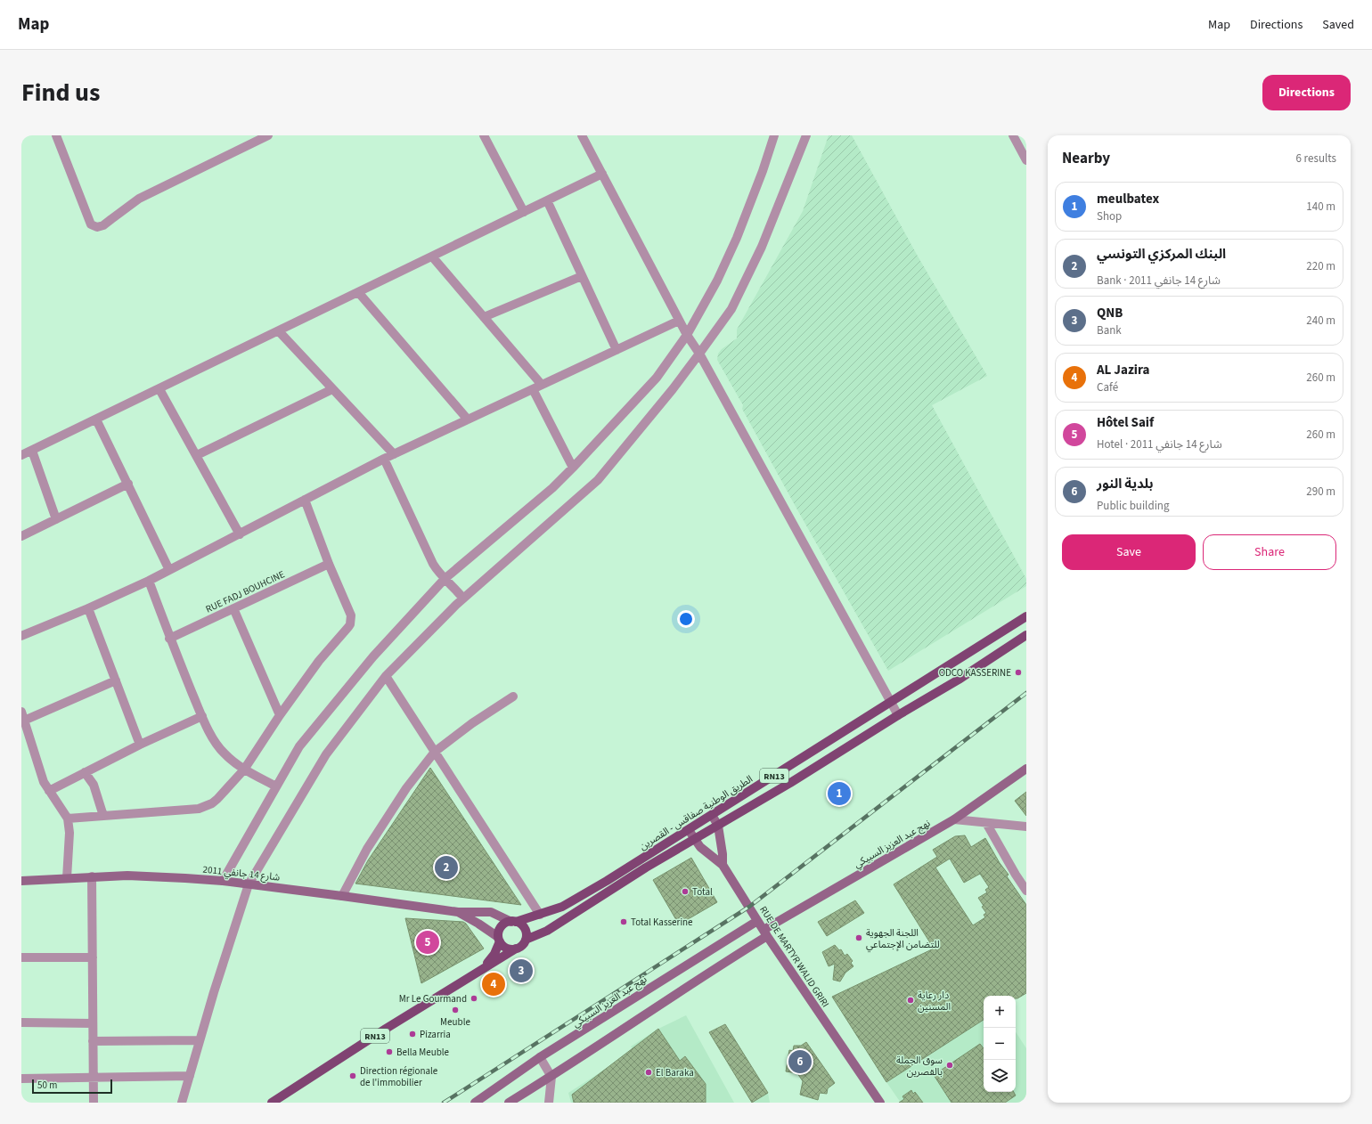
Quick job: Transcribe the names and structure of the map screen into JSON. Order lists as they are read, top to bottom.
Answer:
{
  "streets": {
    "main road": ["RN13", "الطريق الوطنية صفاقس - القصرين"],
    "street": [
      "RUE FADJ BOUHCINE",
      "نهج عبد العزيز السبيكي",
      "شارع 14 جانفي 2011",
      "RUE DE MARTYR WALID GRIRI"
    ]
  },
  "crossings": [
    ["RN13", "الطريق الوطنية صفاقس - القصرين"],
    ["RN13", "شارع 14 جانفي 2011"],
    ["RN13", "RUE DE MARTYR WALID GRIRI"],
    ["الطريق الوطنية صفاقس - القصرين", "شارع 14 جانفي 2011"],
    ["الطريق الوطنية صفاقس - القصرين", "RUE DE MARTYR WALID GRIRI"],
    ["نهج عبد العزيز السبيكي", "RUE DE MARTYR WALID GRIRI"]
  ],
  "places": [
    "ODCO KASSERINE",
    "Total",
    "Total Kasserine",
    "اللجنة الجهوية للتضامن الإجتماعي",
    "Mr Le Gourmand",
    "دار رعاية المسنين",
    "Meuble",
    "Pizarria",
    "Bella Meuble",
    "سوق الجملة بالقصرين",
    "El Baraka",
    "Direction régionale de l'immobilier"
  ],
  "scale_bar": "50 m",
  "page": {
    "header": "Map",
    "nav": ["Map", "Directions", "Saved"],
    "title": "Find us",
    "buttons": [
      "Directions",
      ["Save", "Share"]
    ],
    "heading": ["Nearby", "6 results"],
    "list": [
      {
        "mark": "1",
        "name": "meulbatex",
        "note": "Shop",
        "value": "140 m"
      },
      {
        "mark": "2",
        "name": "البنك المركزي التونسي",
        "note": "Bank · شارع 14 جانفي 2011",
        "value": "220 m"
      },
      {
        "mark": "3",
        "name": "QNB",
        "note": "Bank",
        "value": "240 m"
      },
      {
        "mark": "4",
        "name": "AL Jazira",
        "note": "Café",
        "value": "260 m"
      },
      {
        "mark": "5",
        "name": "Hôtel Saif",
        "note": "Hotel · شارع 14 جانفي 2011",
        "value": "260 m"
      },
      {
        "mark": "6",
        "name": "بلدية النور",
        "note": "Public building",
        "value": "290 m"
      }
    ],
    "pins": [
      "1",
      "2",
      "5",
      "3",
      "4",
      "6"
    ],
    "map_buttons": ["+", "−"],
    "scale": "50 m"
  }
}
